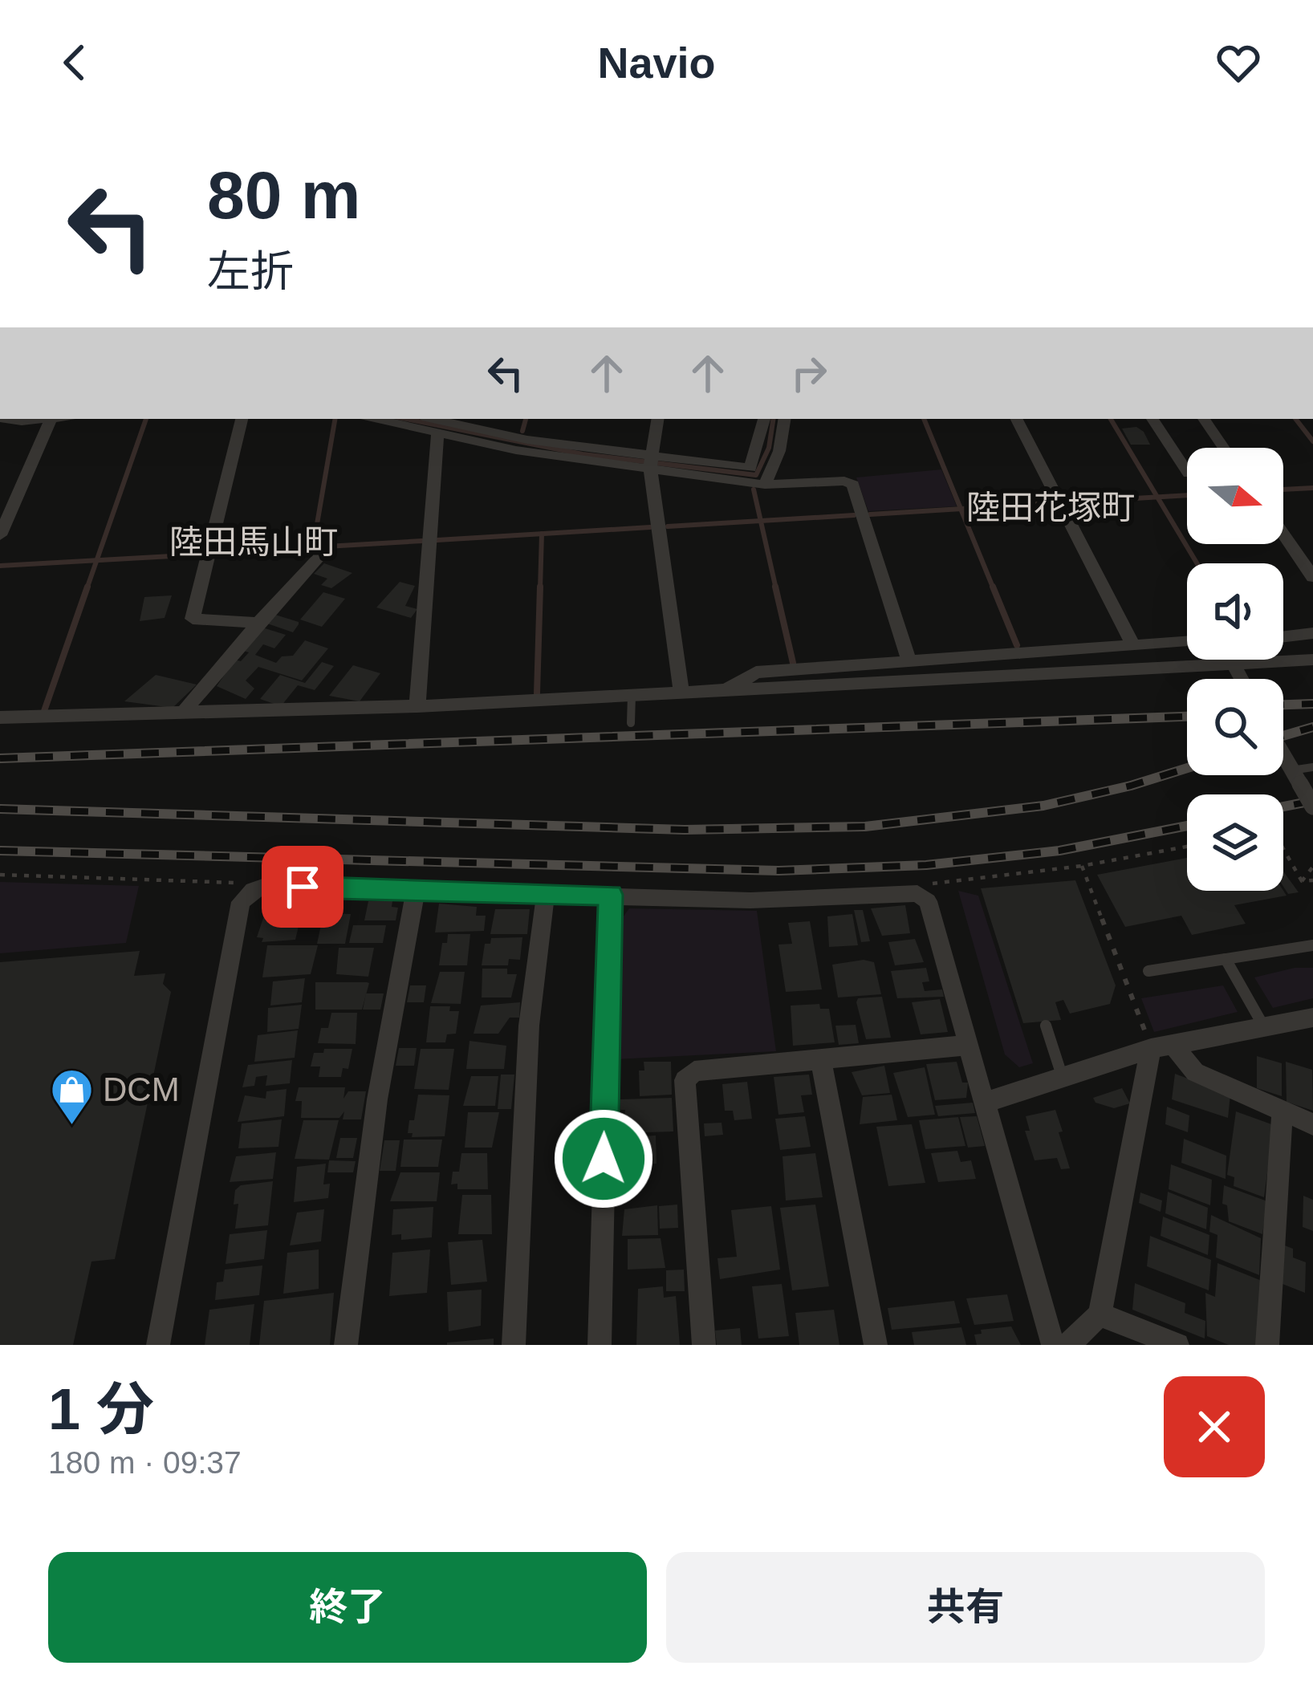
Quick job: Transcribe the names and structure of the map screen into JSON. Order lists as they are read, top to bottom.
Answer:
{
  "districts": ["陸田花塚町", "陸田馬山町"],
  "places": {
    "shop": ["DCM"]
  },
  "north": "right",
  "page": {
    "header": "Navio",
    "turn": ["80 m", "左折"],
    "heading": ["1 分", "180 m · 09:37"],
    "buttons": ["終了", "共有"]
  }
}
